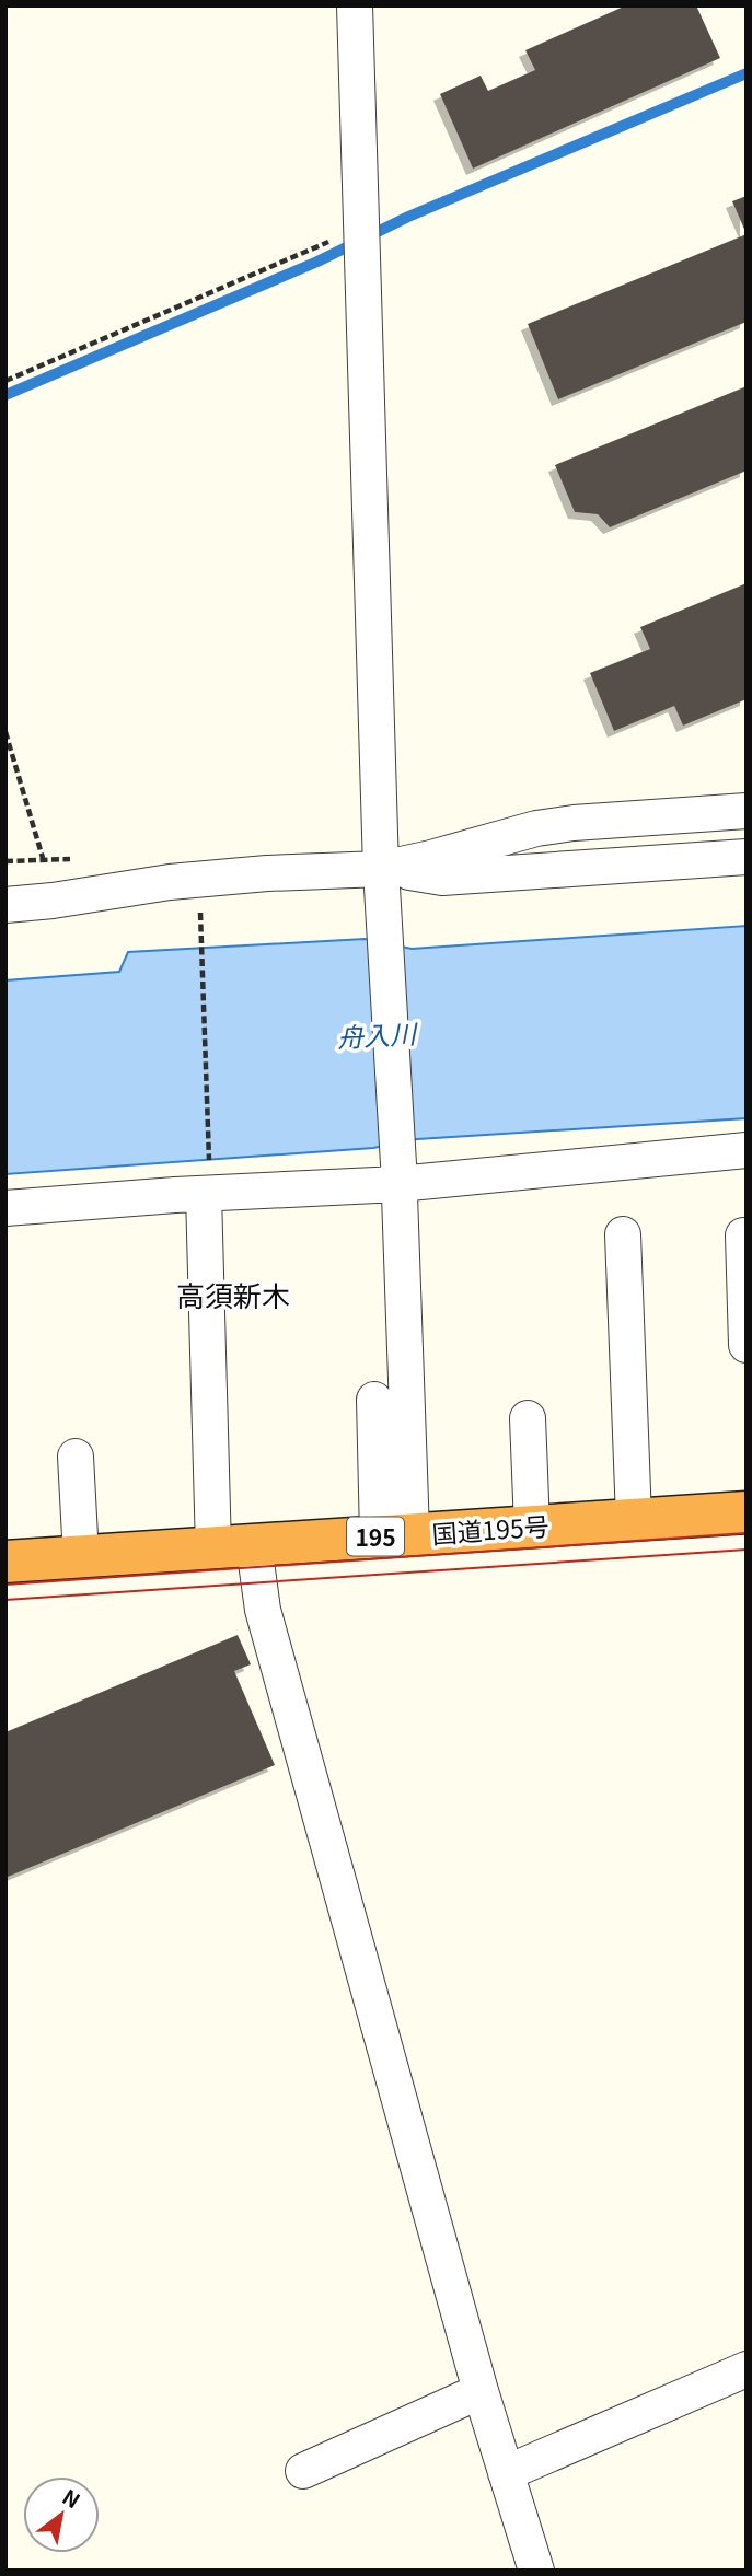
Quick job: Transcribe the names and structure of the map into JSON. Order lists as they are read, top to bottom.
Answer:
{
  "streets": {
    "highway": ["国道195号", "195"]
  },
  "districts": ["高須新木"],
  "water": ["舟入川"],
  "north": "top right"
}
